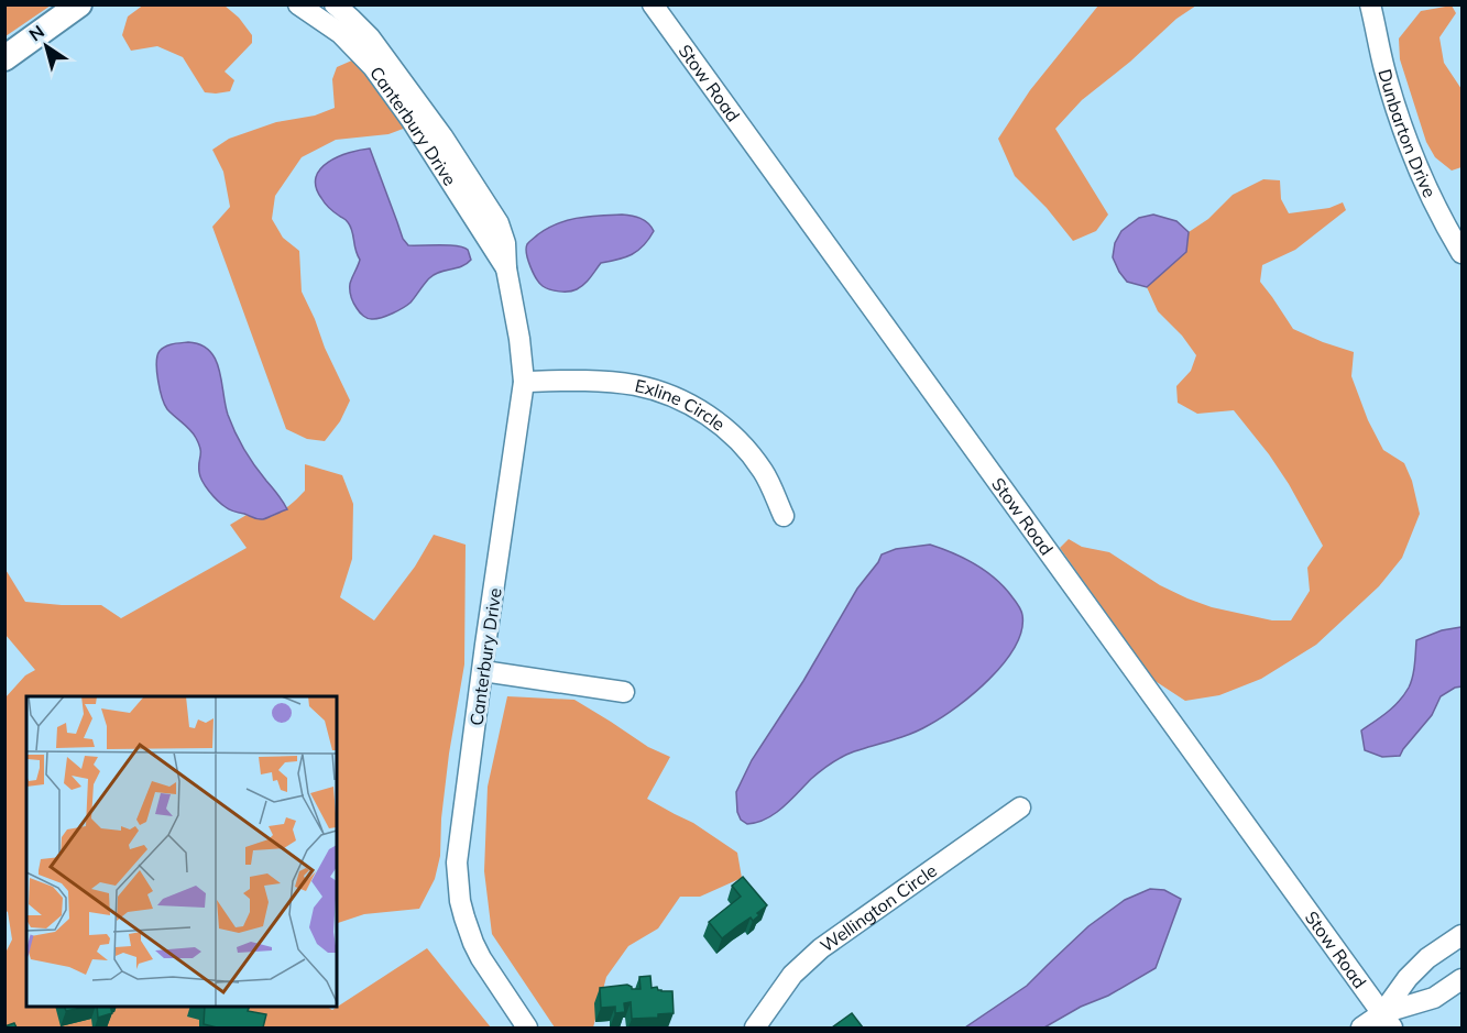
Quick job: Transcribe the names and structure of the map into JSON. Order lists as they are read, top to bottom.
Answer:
{
  "streets": {
    "street": [
      "Stow Road",
      "Canterbury Drive",
      "Dunbarton Drive",
      "Exline Circle",
      "Wellington Circle"
    ]
  },
  "crossings": [
    ["Canterbury Drive", "Exline Circle"]
  ],
  "north": "top left"
}
